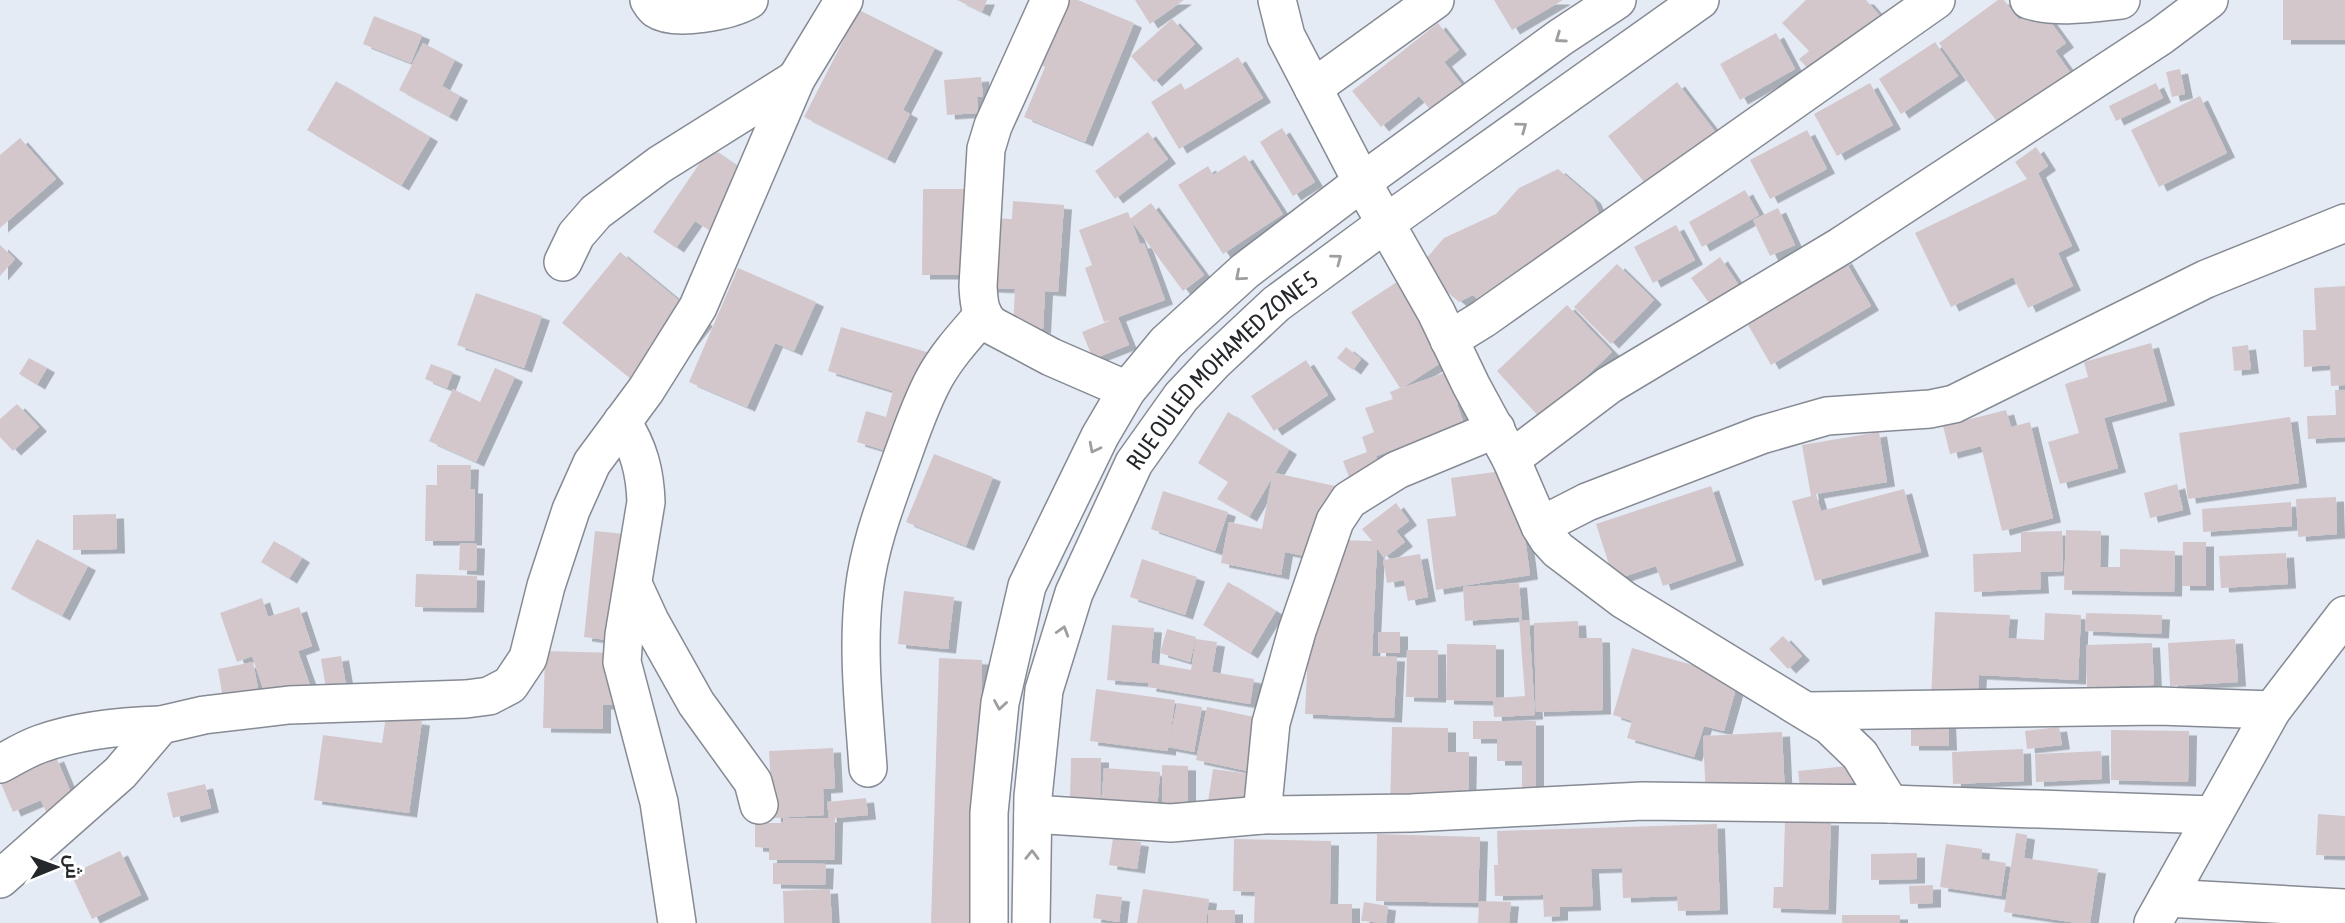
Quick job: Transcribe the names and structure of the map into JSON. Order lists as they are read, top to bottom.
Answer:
{
  "streets": {
    "street": ["RUE OULED MOHAMED ZONE 5"]
  },
  "north": "right"
}
